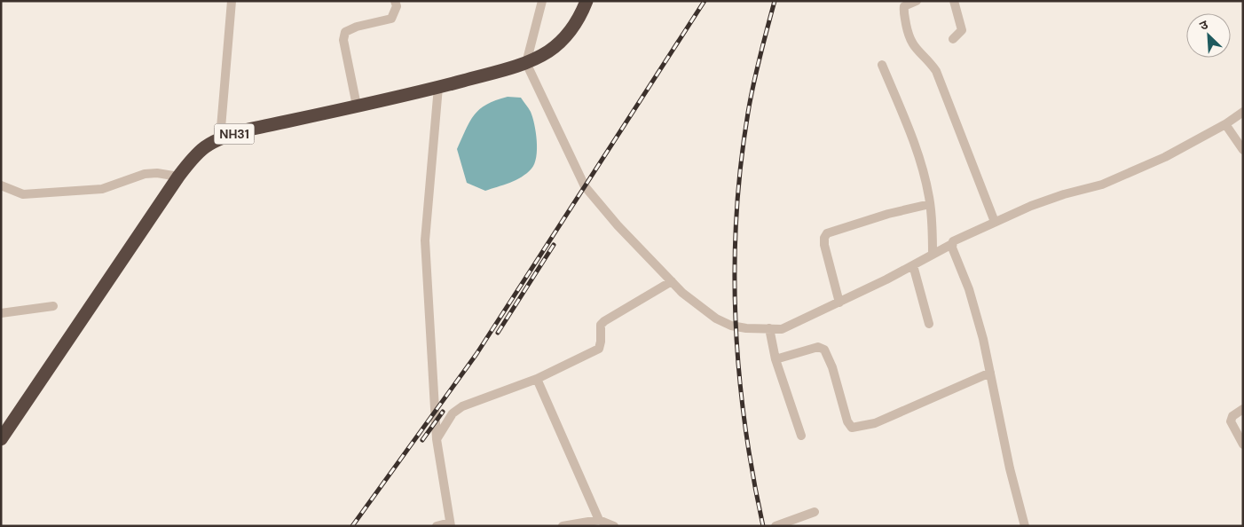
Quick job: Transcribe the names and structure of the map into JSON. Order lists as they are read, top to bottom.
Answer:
{
  "streets": {
    "highway": ["NH31"]
  },
  "north": "top left"
}
